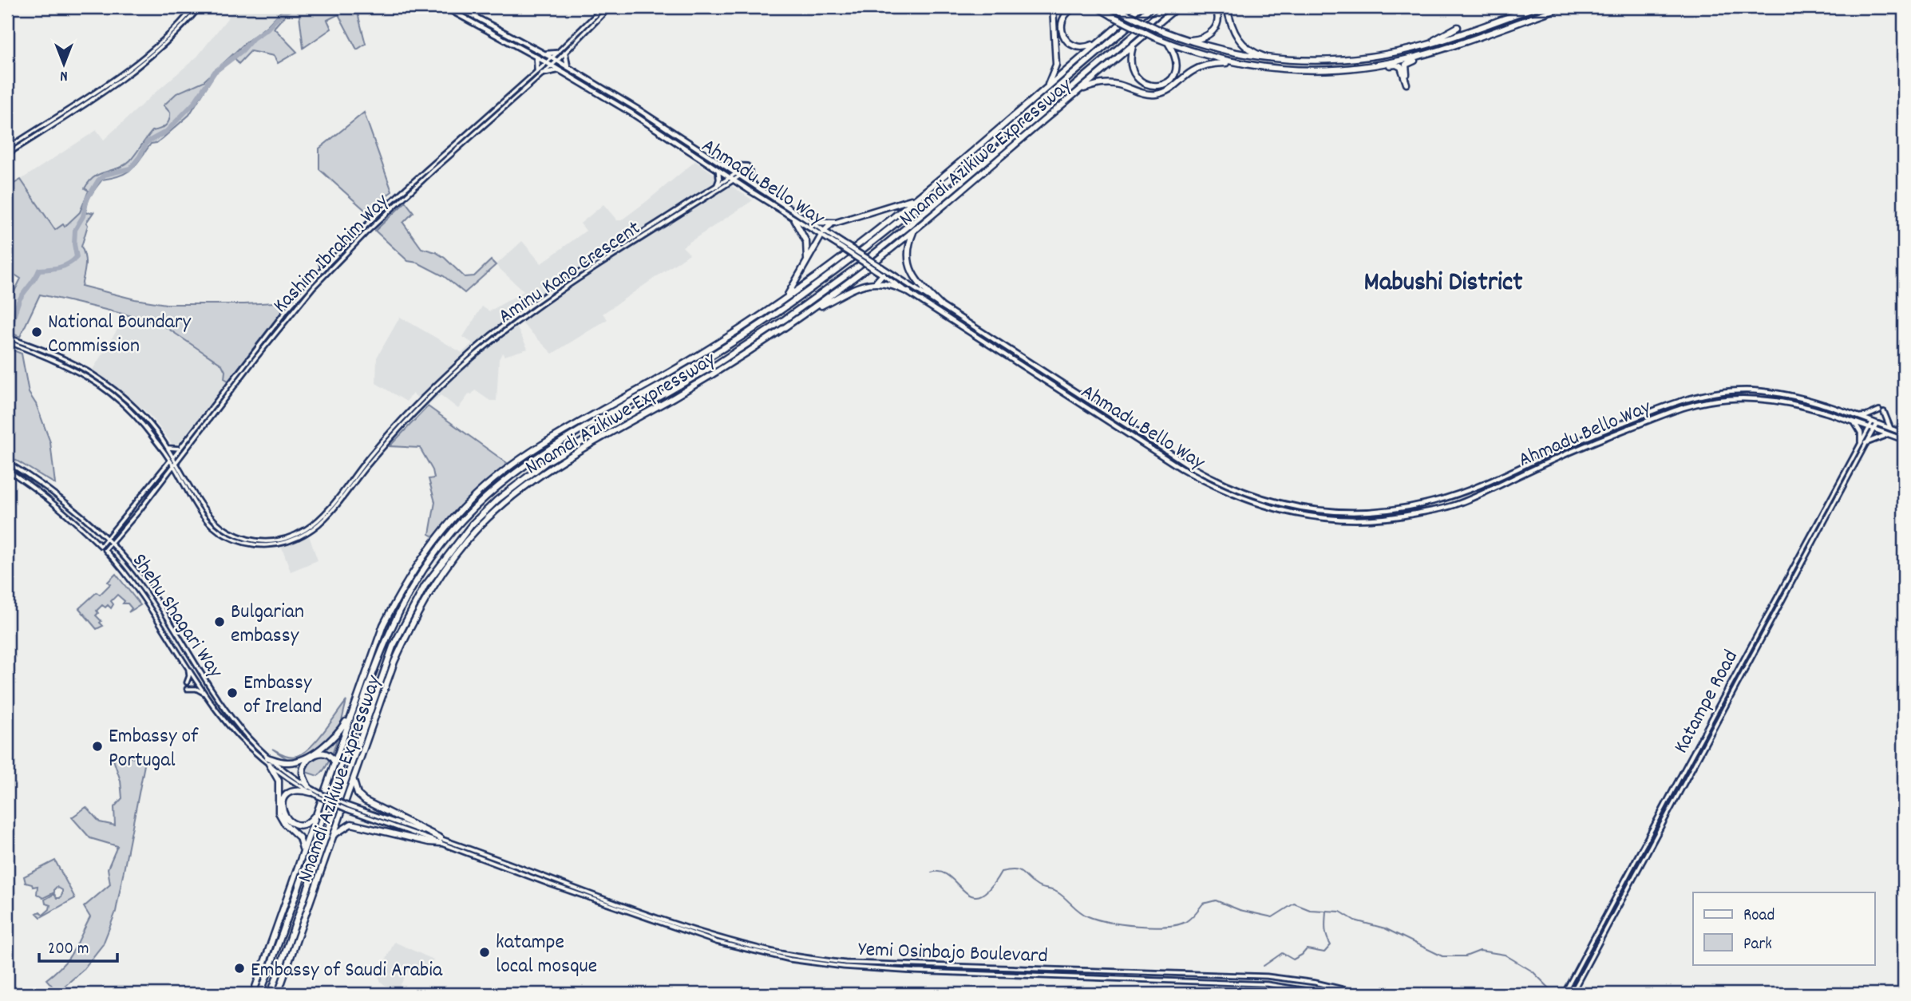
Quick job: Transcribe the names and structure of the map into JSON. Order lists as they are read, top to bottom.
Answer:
{
  "streets": {
    "highway": ["Nnamdi Azikiwe Expressway"],
    "main road": [
      "Ahmadu Bello Way",
      "Kashim Ibrahim Way",
      "Aminu Kano Crescent",
      "Shehu Shagari Way",
      "Katampe Road",
      "Yemi Osinbajo Boulevard"
    ]
  },
  "crossings": [
    ["Ahmadu Bello Way", "Kashim Ibrahim Way"],
    ["Ahmadu Bello Way", "Aminu Kano Crescent"],
    ["Ahmadu Bello Way", "Katampe Road"],
    ["Kashim Ibrahim Way", "Aminu Kano Crescent"],
    ["Kashim Ibrahim Way", "Shehu Shagari Way"],
    ["Shehu Shagari Way", "Yemi Osinbajo Boulevard"]
  ],
  "districts": ["Mabushi District"],
  "places": [
    "National Boundary Commission",
    "Bulgarian embassy",
    "Embassy of Ireland",
    "Embassy of Portugal",
    "katampe local mosque",
    "Embassy of Saudi Arabia"
  ],
  "legend": ["Road", "Park"],
  "scale_bar": "200 m",
  "north": "bottom"
}
